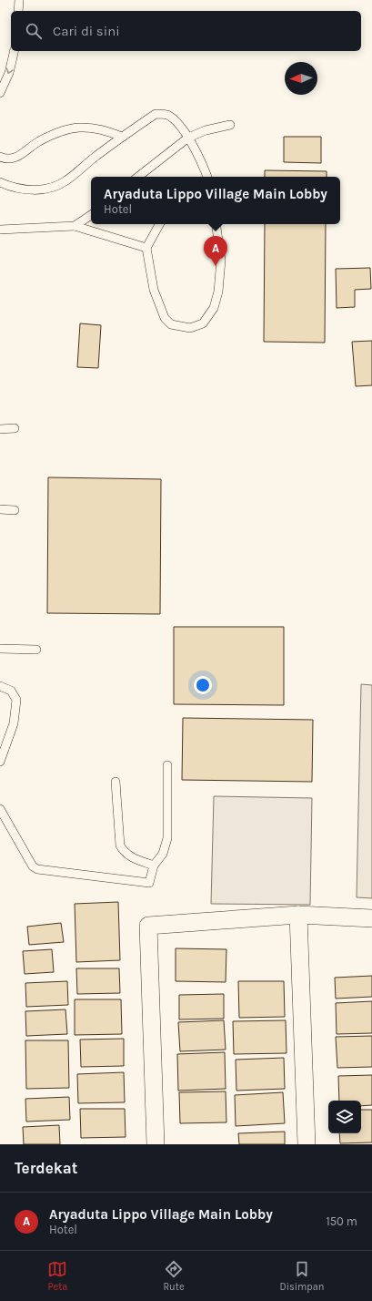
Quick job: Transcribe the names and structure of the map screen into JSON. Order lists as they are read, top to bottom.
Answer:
{
  "north": "left",
  "page": {
    "search": "Cari di sini",
    "popup": ["Aryaduta Lippo Village Main Lobby", "Hotel"],
    "pins": "A",
    "heading": "Terdekat",
    "list": [
      {
        "mark": "A",
        "name": "Aryaduta Lippo Village Main Lobby",
        "note": "Hotel",
        "value": "150 m"
      }
    ],
    "nav": ["Peta", "Rute", "Disimpan"]
  }
}
